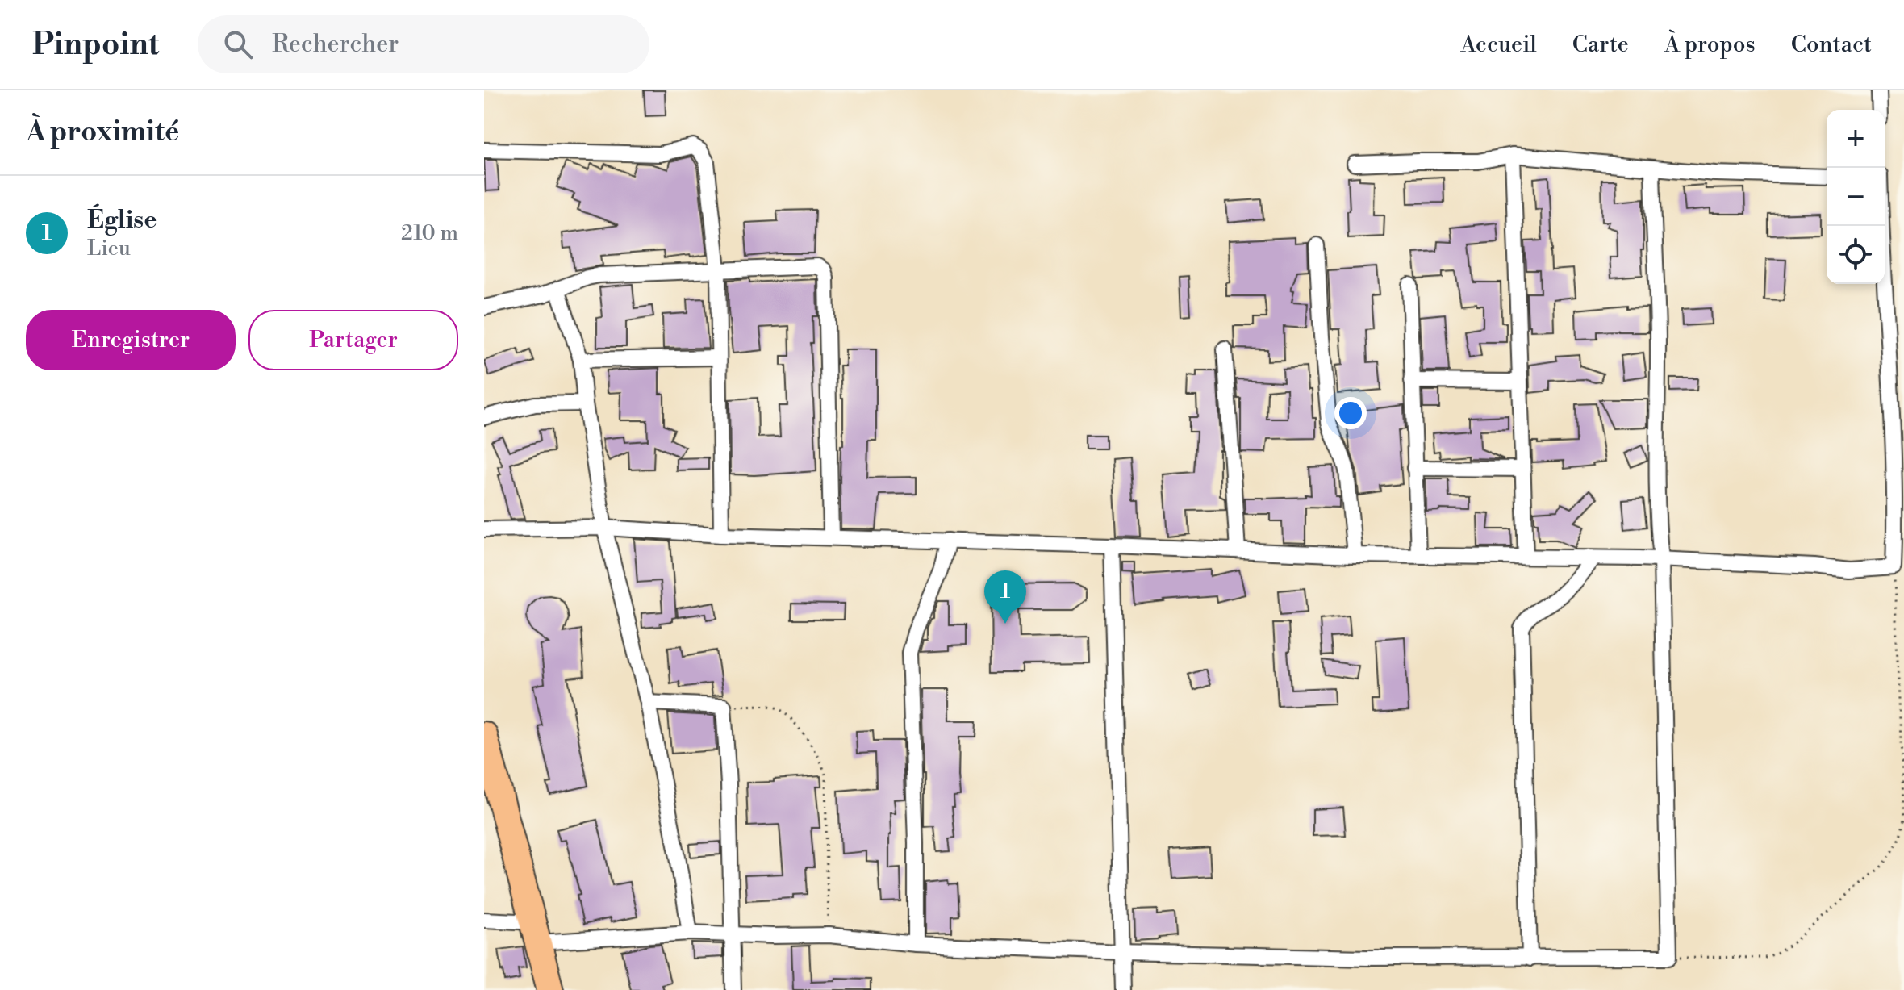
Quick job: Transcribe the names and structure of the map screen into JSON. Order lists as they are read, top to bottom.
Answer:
{
  "page": {
    "header": "Pinpoint",
    "search": "Rechercher",
    "nav": [
      "Accueil",
      "Carte",
      "À propos",
      "Contact"
    ],
    "heading": "À proximité",
    "map_buttons": ["+", "−"],
    "list": [
      {
        "mark": "1",
        "name": "Église",
        "note": "Lieu",
        "value": "210 m"
      }
    ],
    "buttons": ["Enregistrer", "Partager"],
    "pins": "1"
  }
}
